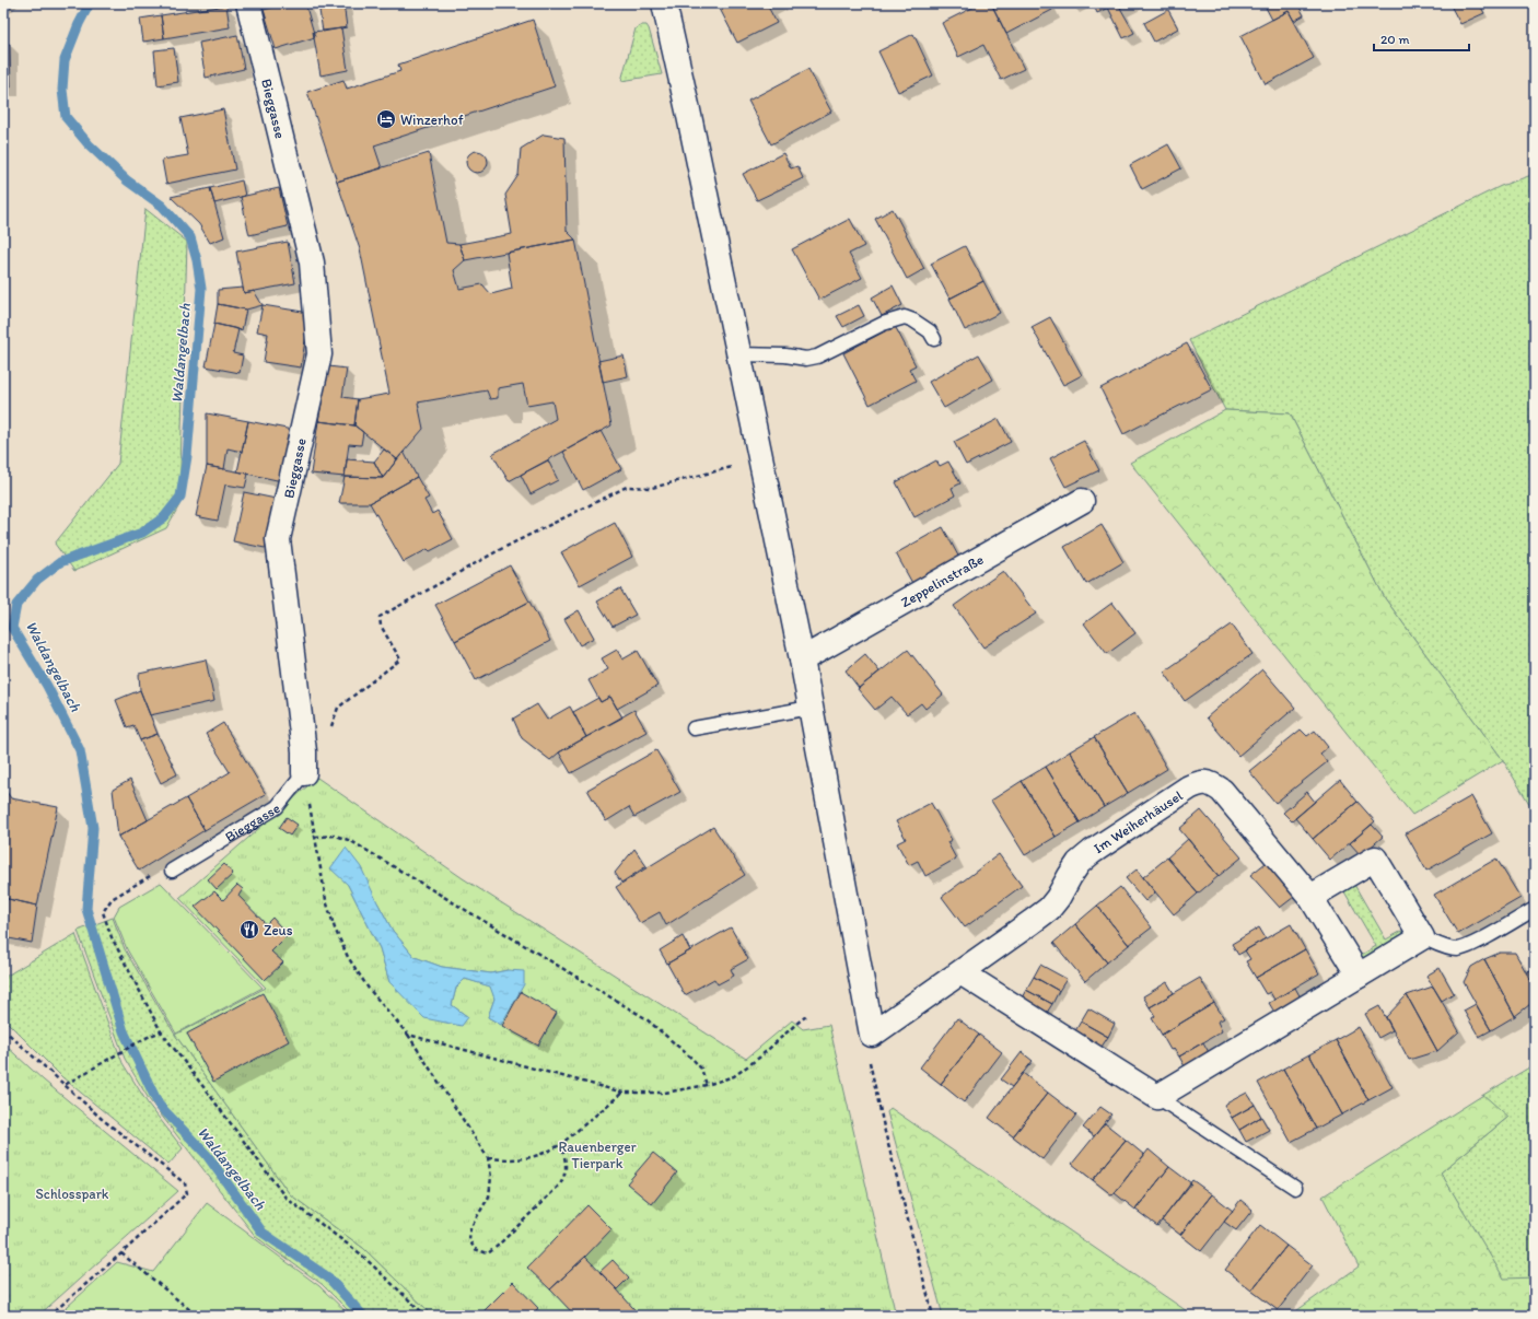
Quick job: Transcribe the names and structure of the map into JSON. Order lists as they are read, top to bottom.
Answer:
{
  "streets": {
    "street": ["Bieggasse", "Zeppelinstraße", "Im Weiherhäusel"]
  },
  "water": ["Waldangelbach"],
  "parks": ["Rauenberger Tierpark", "Schlosspark"],
  "places": {
    "hotel": ["Winzerhof"],
    "restaurant": ["Zeus"]
  },
  "scale_bar": "20 m"
}
